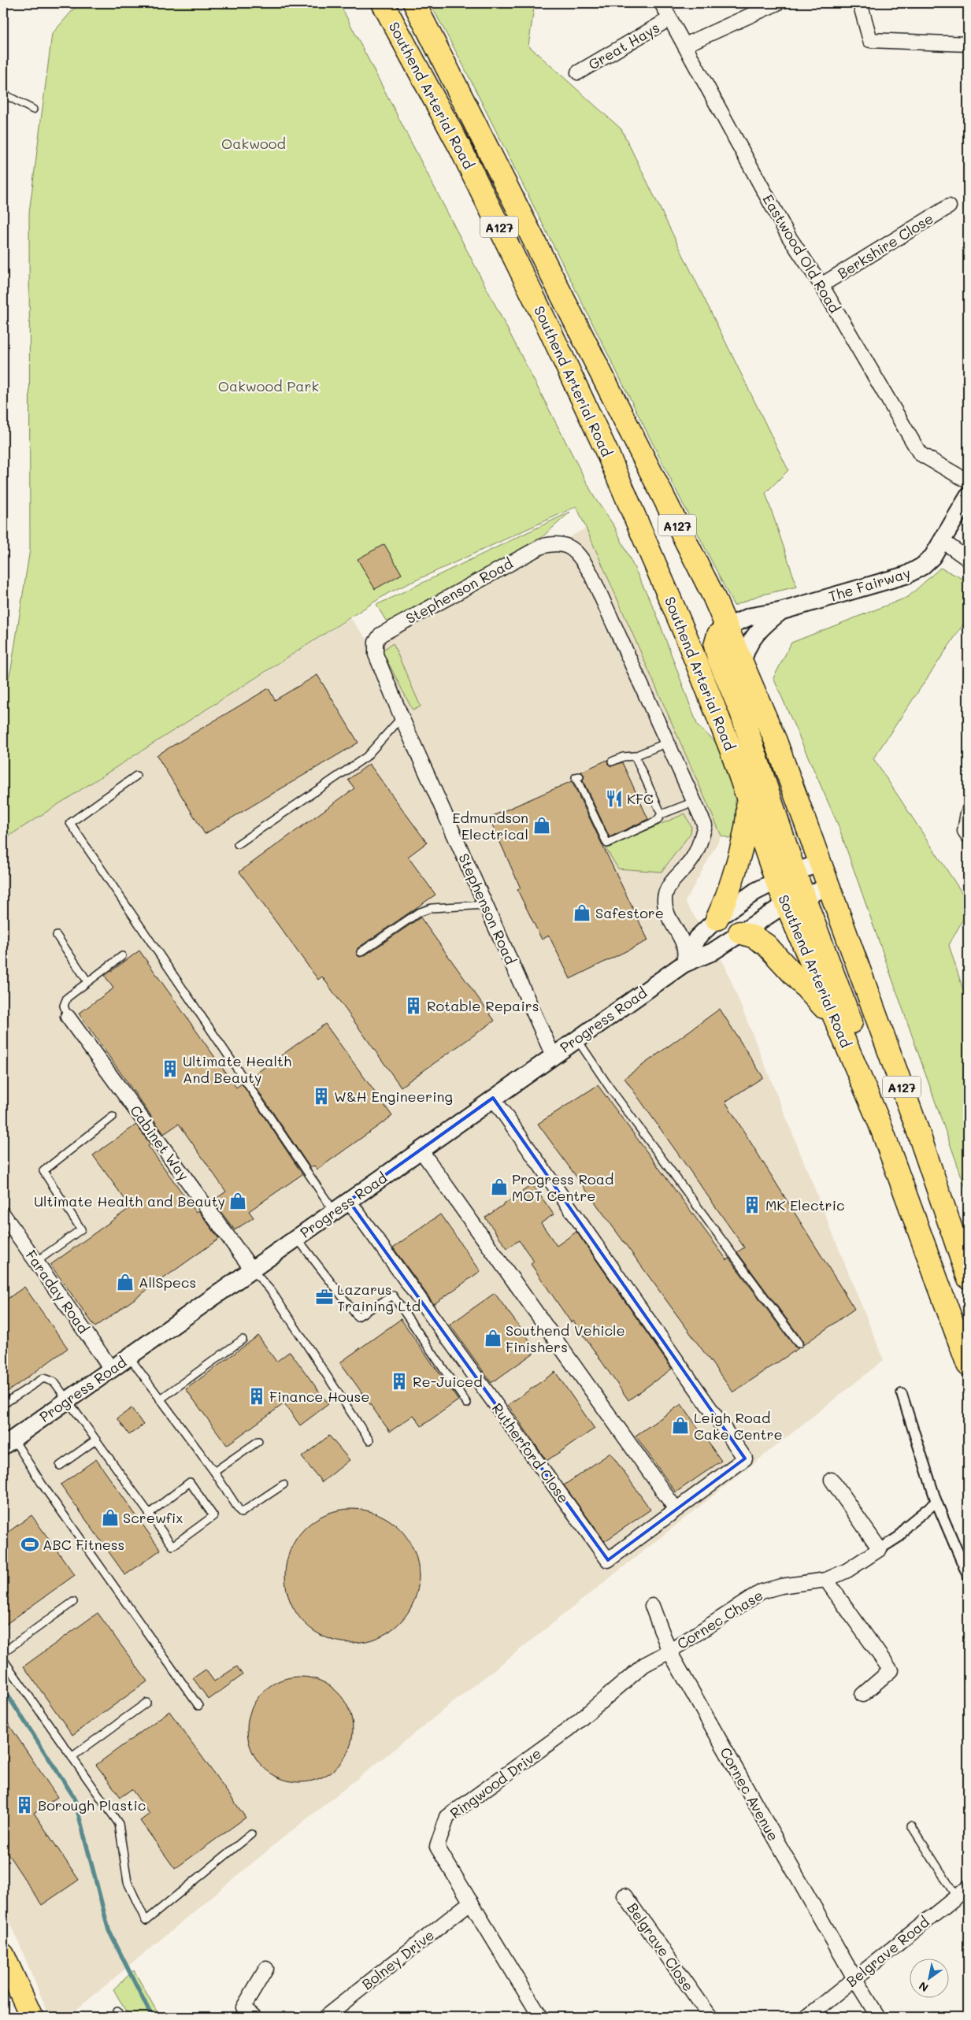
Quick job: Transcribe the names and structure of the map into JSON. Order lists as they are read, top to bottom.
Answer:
{
  "streets": {
    "main road": ["Southend Arterial Road", "A127"],
    "street": [
      "Great Hays",
      "Berkshire Close",
      "Eastwood Old Road",
      "The Fairway",
      "Stephenson Road",
      "Progress Road",
      "Cabinet Way",
      "Faraday Road",
      "Rutherford Close",
      "Cornec Chase",
      "Ringwood Drive",
      "Cornec Avenue",
      "Belgrave Close",
      "Belgrave Road",
      "Bolney Drive"
    ]
  },
  "crossings": [
    ["Great Hays", "Eastwood Old Road"],
    ["Southend Arterial Road", "The Fairway"],
    ["Southend Arterial Road", "Progress Road"],
    ["Berkshire Close", "Eastwood Old Road"],
    ["Stephenson Road", "Progress Road"],
    ["Progress Road", "Cabinet Way"],
    ["Progress Road", "Faraday Road"],
    ["Progress Road", "Rutherford Close"],
    ["Cornec Chase", "Ringwood Drive"],
    ["Cornec Chase", "Cornec Avenue"],
    ["Ringwood Drive", "Cornec Avenue"],
    ["Ringwood Drive", "Bolney Drive"],
    ["Cornec Avenue", "Belgrave Road"]
  ],
  "parks": ["Oakwood", "Oakwood Park"],
  "places": {
    "restaurant": ["KFC"],
    "shop": [
      "Edmundson Electrical",
      "Safestore",
      "Progress Road MOT Centre",
      "Ultimate Health and Beauty",
      "AllSpecs",
      "Southend Vehicle Finishers",
      "Leigh Road Cake Centre",
      "Screwfix"
    ],
    "building": [
      "Rotable Repairs",
      "Ultimate Health And Beauty",
      "W&H Engineering",
      "MK Electric",
      "Re-Juiced",
      "Finance House",
      "Borough Plastic"
    ],
    "office": ["Lazarus Training Ltd"],
    "sports": ["ABC Fitness"]
  },
  "north": "bottom left"
}
